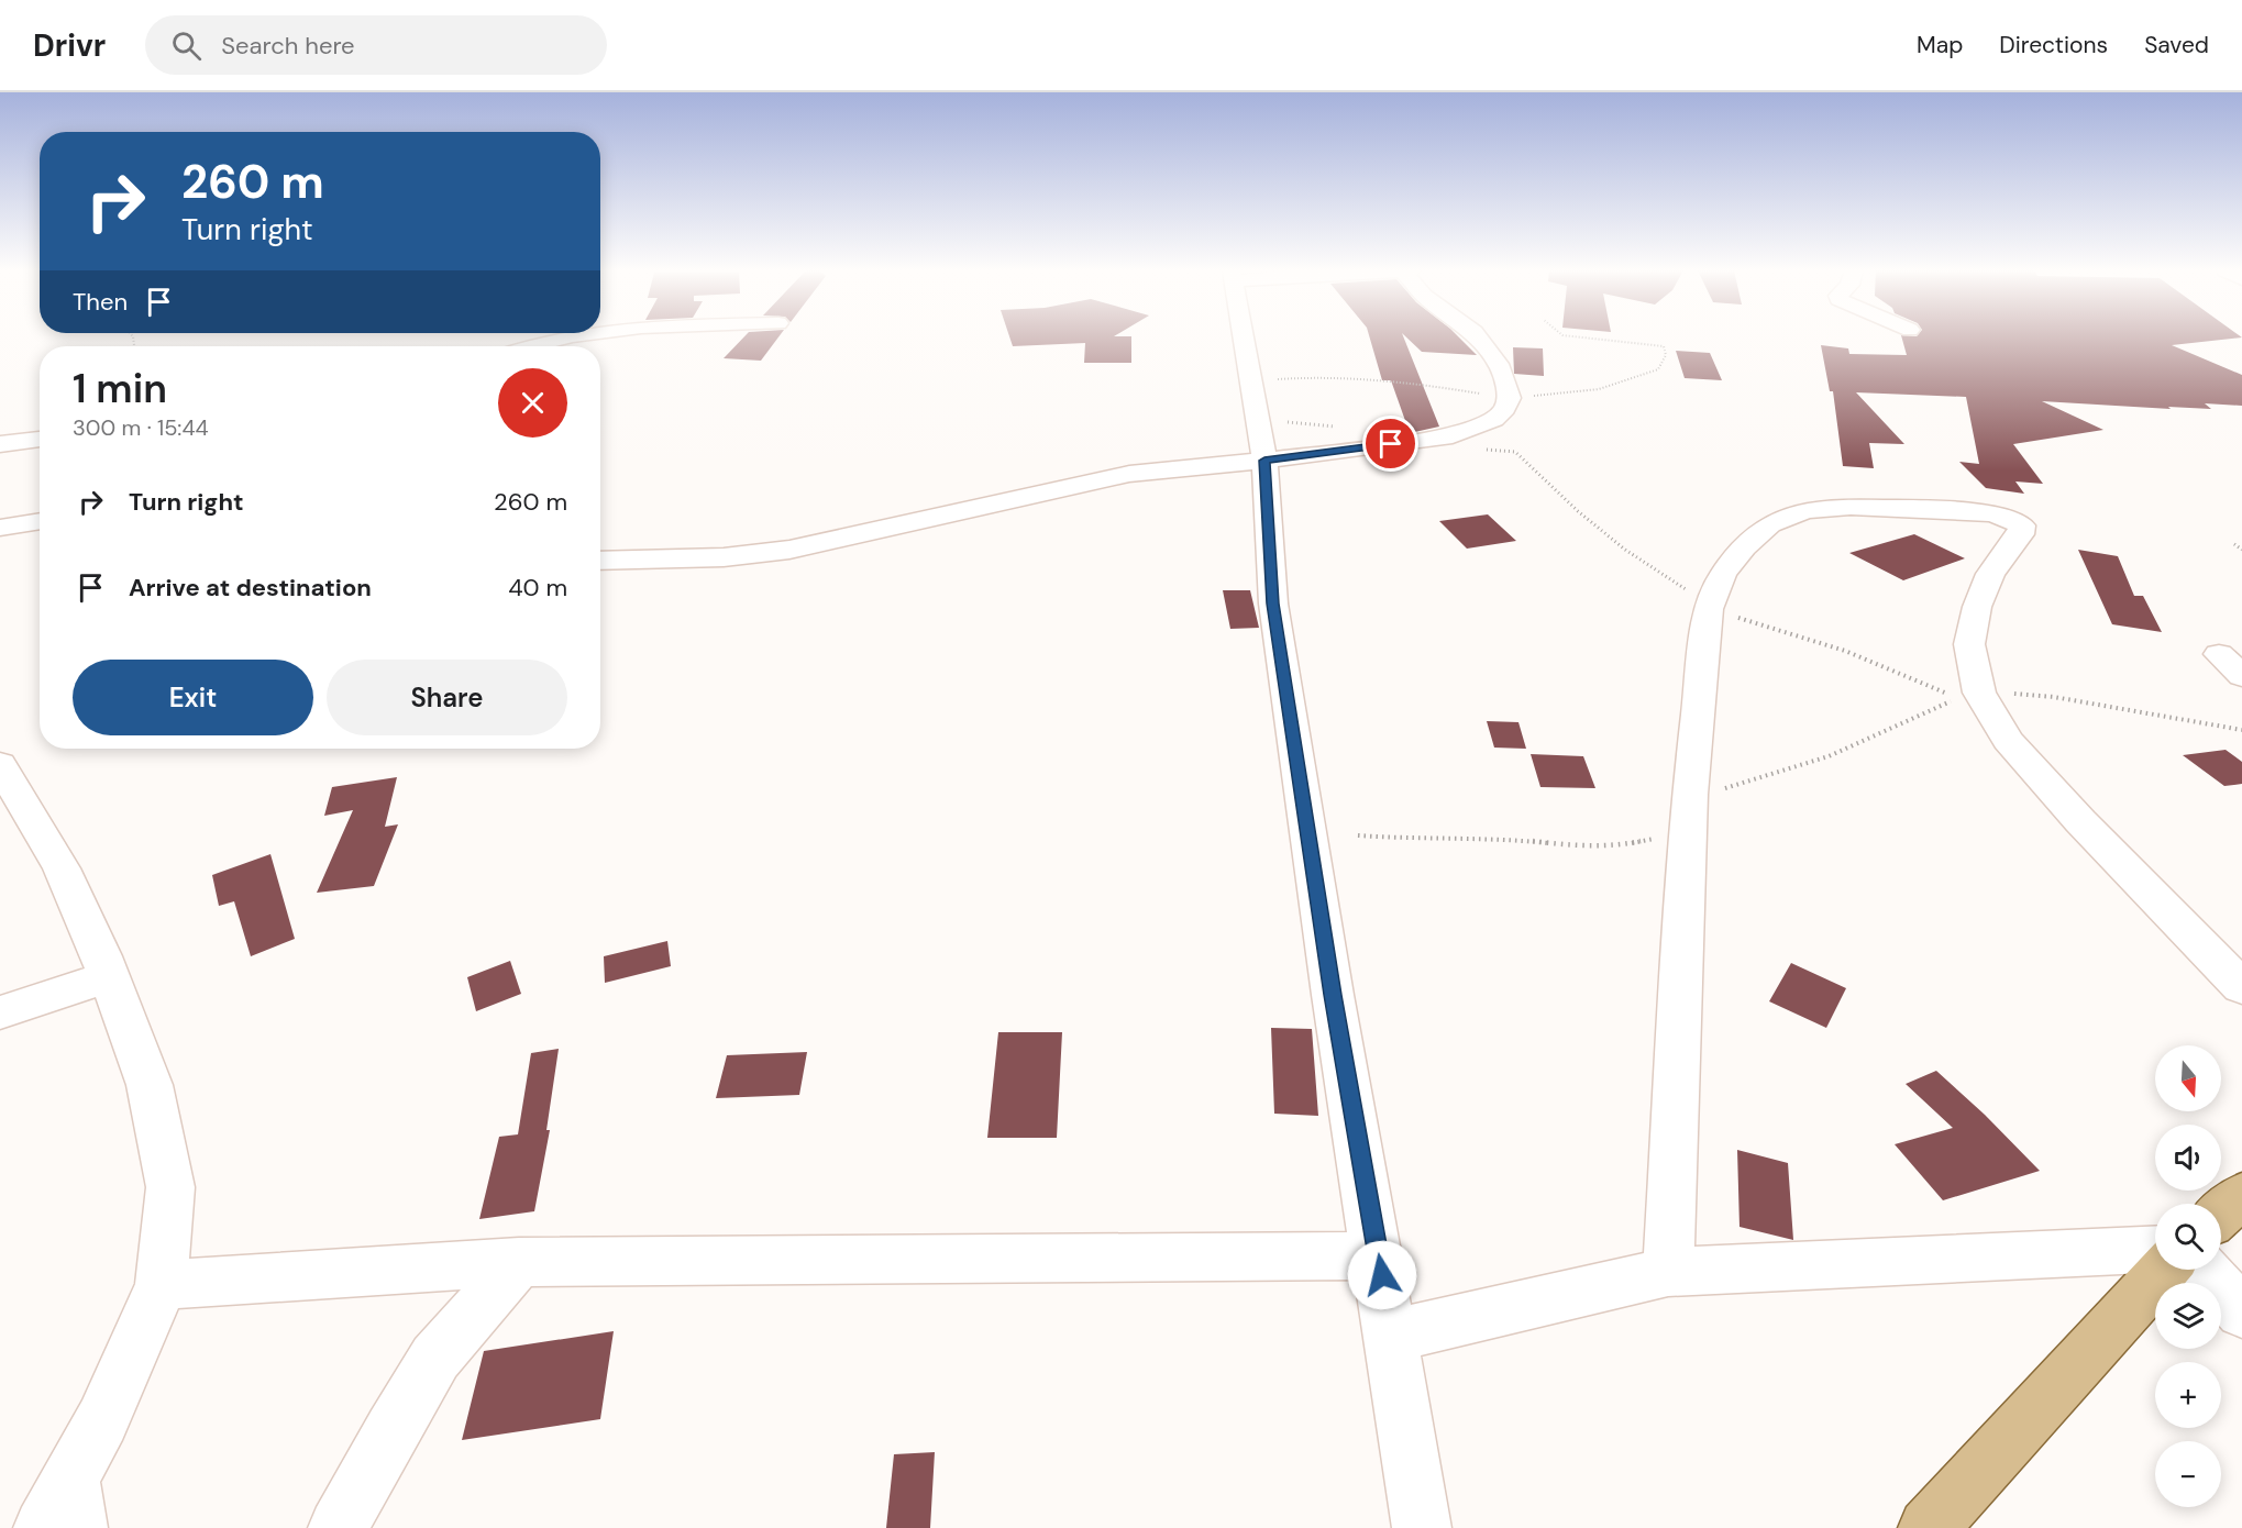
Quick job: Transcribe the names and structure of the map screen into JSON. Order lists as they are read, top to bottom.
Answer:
{
  "north": "bottom",
  "page": {
    "header": "Drivr",
    "search": "Search here",
    "nav": ["Map", "Directions", "Saved"],
    "turn": ["260 m", "Turn right"],
    "then": "Then",
    "heading": ["1 min", "300 m · 15:44"],
    "list": [
      {
        "name": "Turn right",
        "value": "260 m"
      },
      {
        "name": "Arrive at destination",
        "value": "40 m"
      }
    ],
    "buttons": ["Exit", "Share"],
    "map_buttons": ["+", "−"]
  }
}
